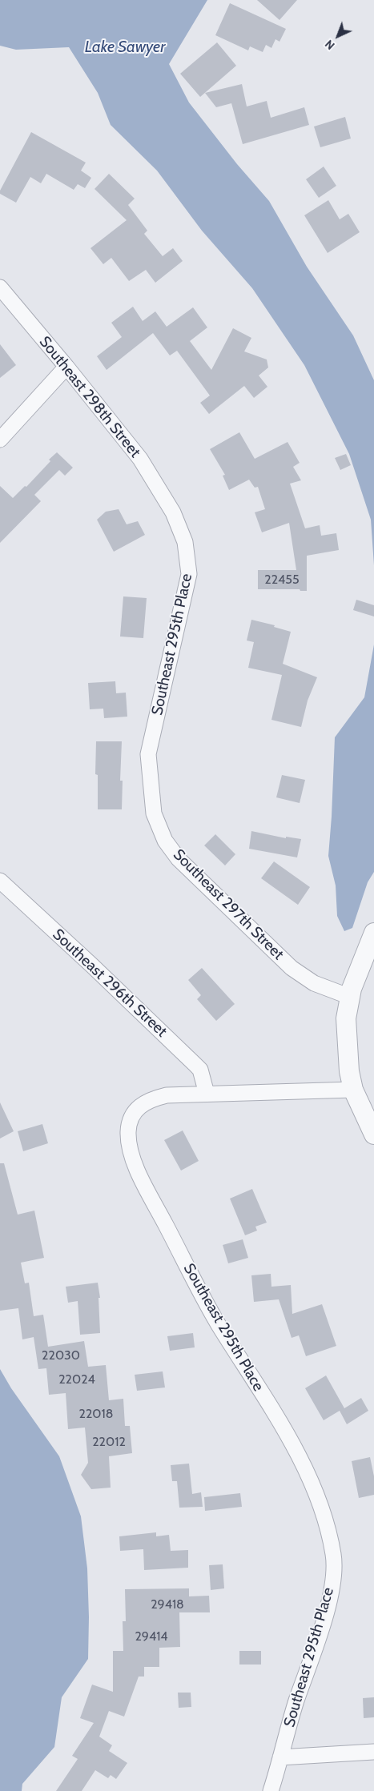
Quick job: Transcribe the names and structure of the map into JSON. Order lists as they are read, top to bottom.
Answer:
{
  "streets": {
    "street": [
      "Southeast 298th Street",
      "Southeast 295th Place",
      "Southeast 297th Street",
      "Southeast 296th Street"
    ]
  },
  "crossings": [
    ["Southeast 298th Street", "Southeast 295th Place"],
    ["Southeast 295th Place", "Southeast 297th Street"],
    ["Southeast 295th Place", "Southeast 296th Street"]
  ],
  "water": ["Lake Sawyer"],
  "house_numbers": [
    "22455",
    "22030",
    "22024",
    "22018",
    "22012",
    "29418",
    "29414"
  ],
  "north": "bottom left"
}
